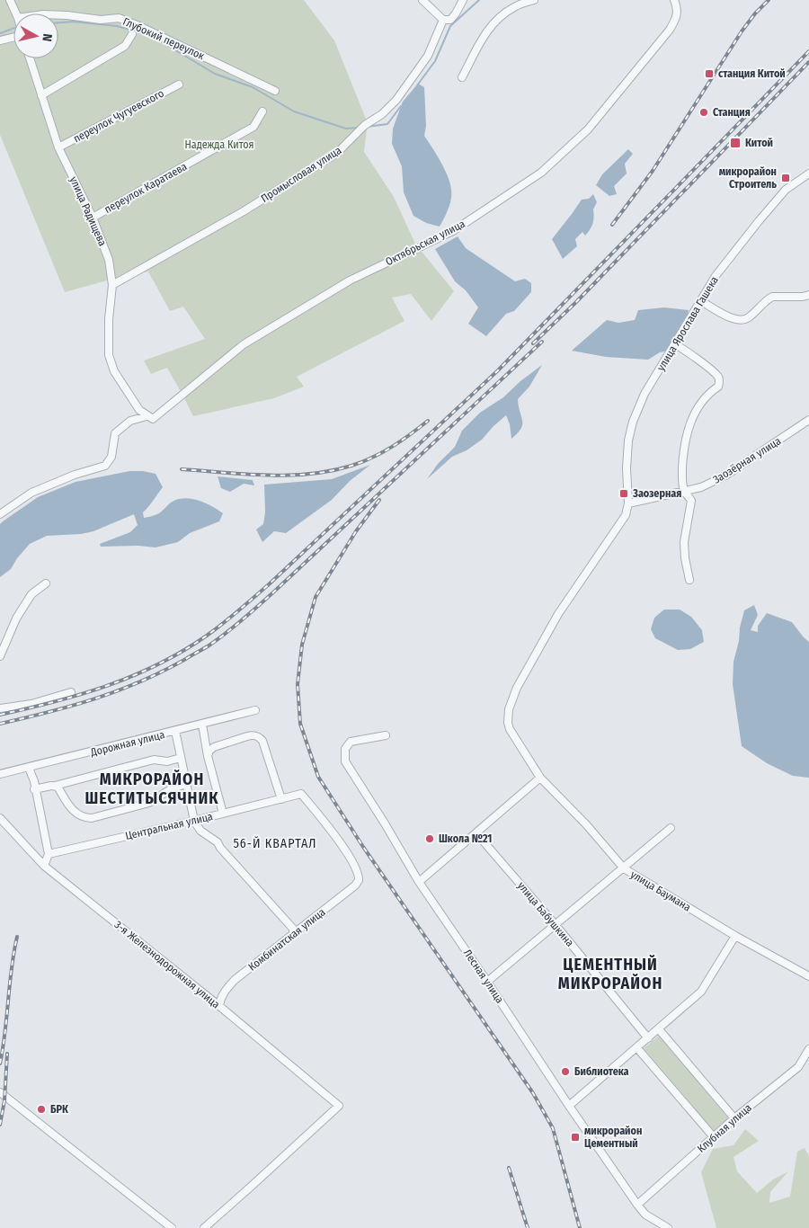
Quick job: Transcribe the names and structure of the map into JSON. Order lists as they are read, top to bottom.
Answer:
{
  "streets": {
    "street": [
      "Глубокий переулок",
      "переулок Чугуевского",
      "Промысловая улица",
      "переулок Каратаева",
      "улица Радищева",
      "Октябрьская улица",
      "улица Ярослава Гашека",
      "Заозёрная улица",
      "Дорожная улица",
      "Центральная улица",
      "улица Баумана",
      "улица Бабушкина",
      "Комбинатская улица",
      "3-я Железнодорожная улица",
      "Лесная улица",
      "Клубная улица"
    ]
  },
  "crossings": [
    ["переулок Чугуевского", "улица Радищева"],
    ["Промысловая улица", "улица Радищева"],
    ["переулок Каратаева", "улица Радищева"],
    ["улица Радищева", "Октябрьская улица"],
    ["улица Ярослава Гашека", "Заозёрная улица"],
    ["улица Ярослава Гашека", "улица Баумана"],
    ["Заозёрная улица", "улица Баумана"],
    ["Центральная улица", "Комбинатская улица"],
    ["Комбинатская улица", "3-я Железнодорожная улица"],
    ["Лесная улица", "Клубная улица"]
  ],
  "districts": ["МИКРОРАЙОН ШЕСТИТЫСЯЧНИК", "56-Й КВАРТАЛ", "ЦЕМЕНТНЫЙ МИКРОРАЙОН"],
  "parks": ["Надежда Китоя"],
  "places": {
    "transit": [
      "станция Китой",
      "Китой",
      "микрорайон Строитель",
      "Заозерная",
      "микрорайон Цементный"
    ],
    "other": [
      "Станция",
      "Школа №21",
      "Библиотека",
      "БРК"
    ]
  },
  "north": "right"
}
